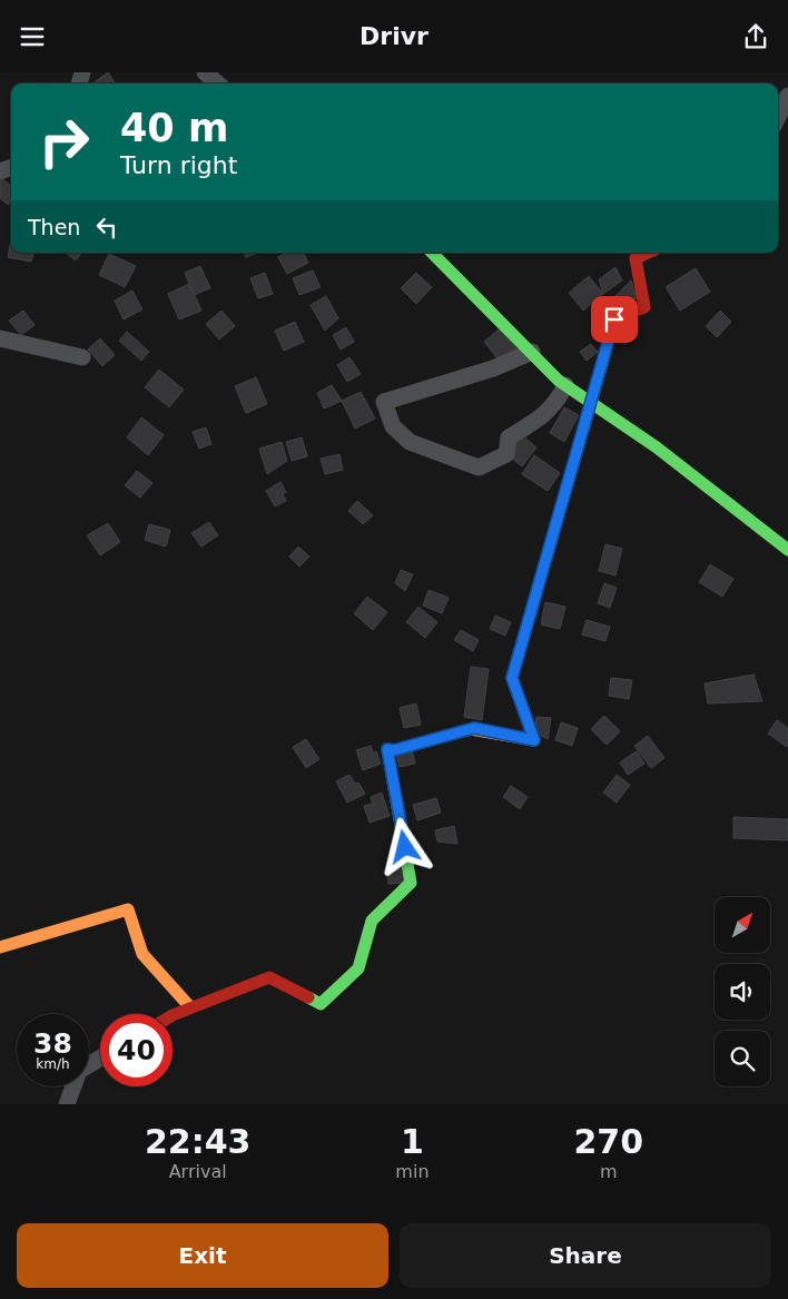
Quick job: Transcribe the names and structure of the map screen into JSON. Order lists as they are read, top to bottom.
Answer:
{
  "north": "top right",
  "page": {
    "header": "Drivr",
    "turn": ["40 m", "Turn right"],
    "then": "Then",
    "speed": "38 km/h",
    "limit": "40",
    "eta": [
      "22:43",
      "Arrival",
      "1",
      "min",
      "270",
      "m"
    ],
    "buttons": ["Exit", "Share"]
  }
}
